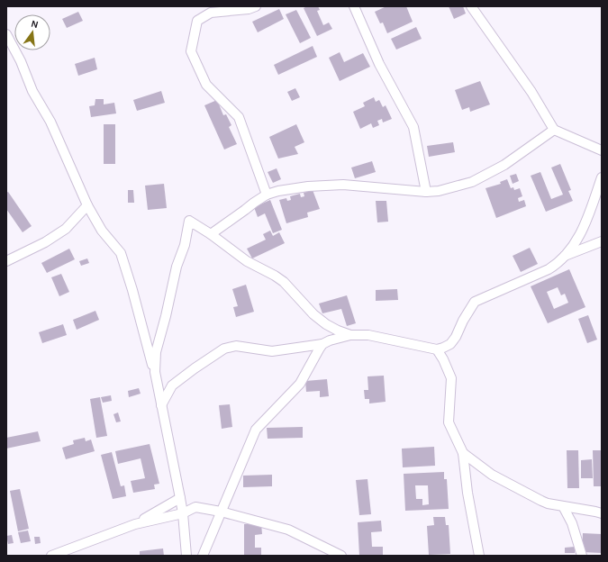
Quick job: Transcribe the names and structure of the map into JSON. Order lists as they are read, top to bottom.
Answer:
{
  "north": "top"
}
